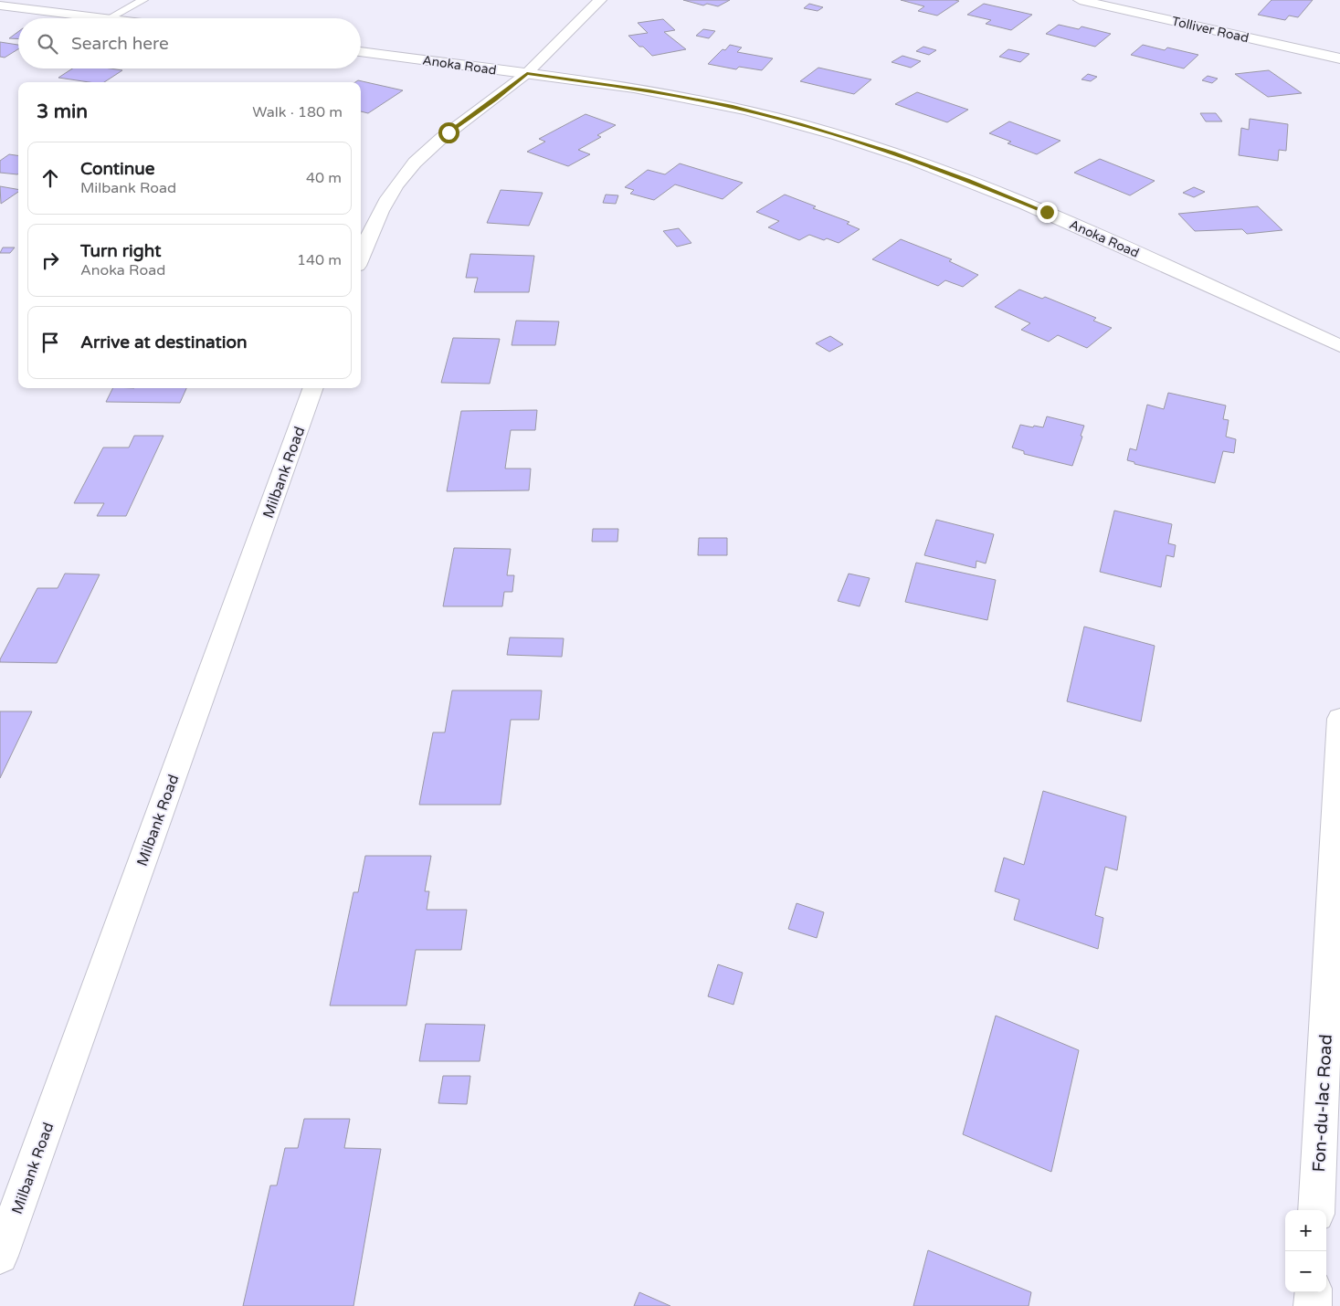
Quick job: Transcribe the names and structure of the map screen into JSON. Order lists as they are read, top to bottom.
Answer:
{
  "streets": {
    "street": [
      "Tolliver Road",
      "Anoka Road",
      "Milbank Road",
      "Fon-du-lac Road"
    ]
  },
  "page": {
    "search": "Search here",
    "heading": ["3 min", "Walk · 180 m"],
    "list": [
      ["Continue", "Milbank Road", "40 m"],
      ["Turn right", "Anoka Road", "140 m"],
      "Arrive at destination"
    ],
    "map_buttons": ["+", "−"]
  }
}
